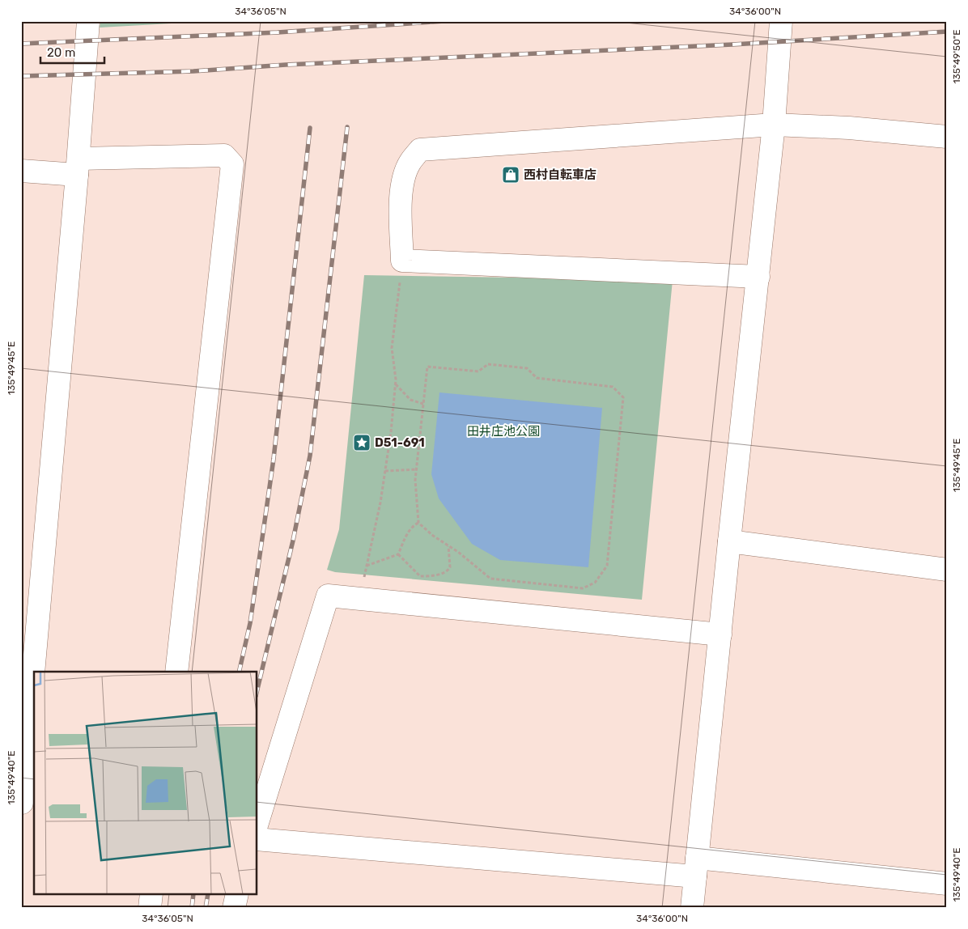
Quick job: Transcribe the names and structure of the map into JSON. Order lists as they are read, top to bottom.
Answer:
{
  "parks": ["田井庄池公園"],
  "places": {
    "shop": ["西村自転車店"],
    "place": ["D51-691"]
  },
  "scale_bar": "20 m",
  "coordinates": [
    "34°36'05\"N",
    "34°36'00\"N",
    "135°49'50\"E",
    "135°49'45\"E",
    "135°49'40\"E"
  ]
}
